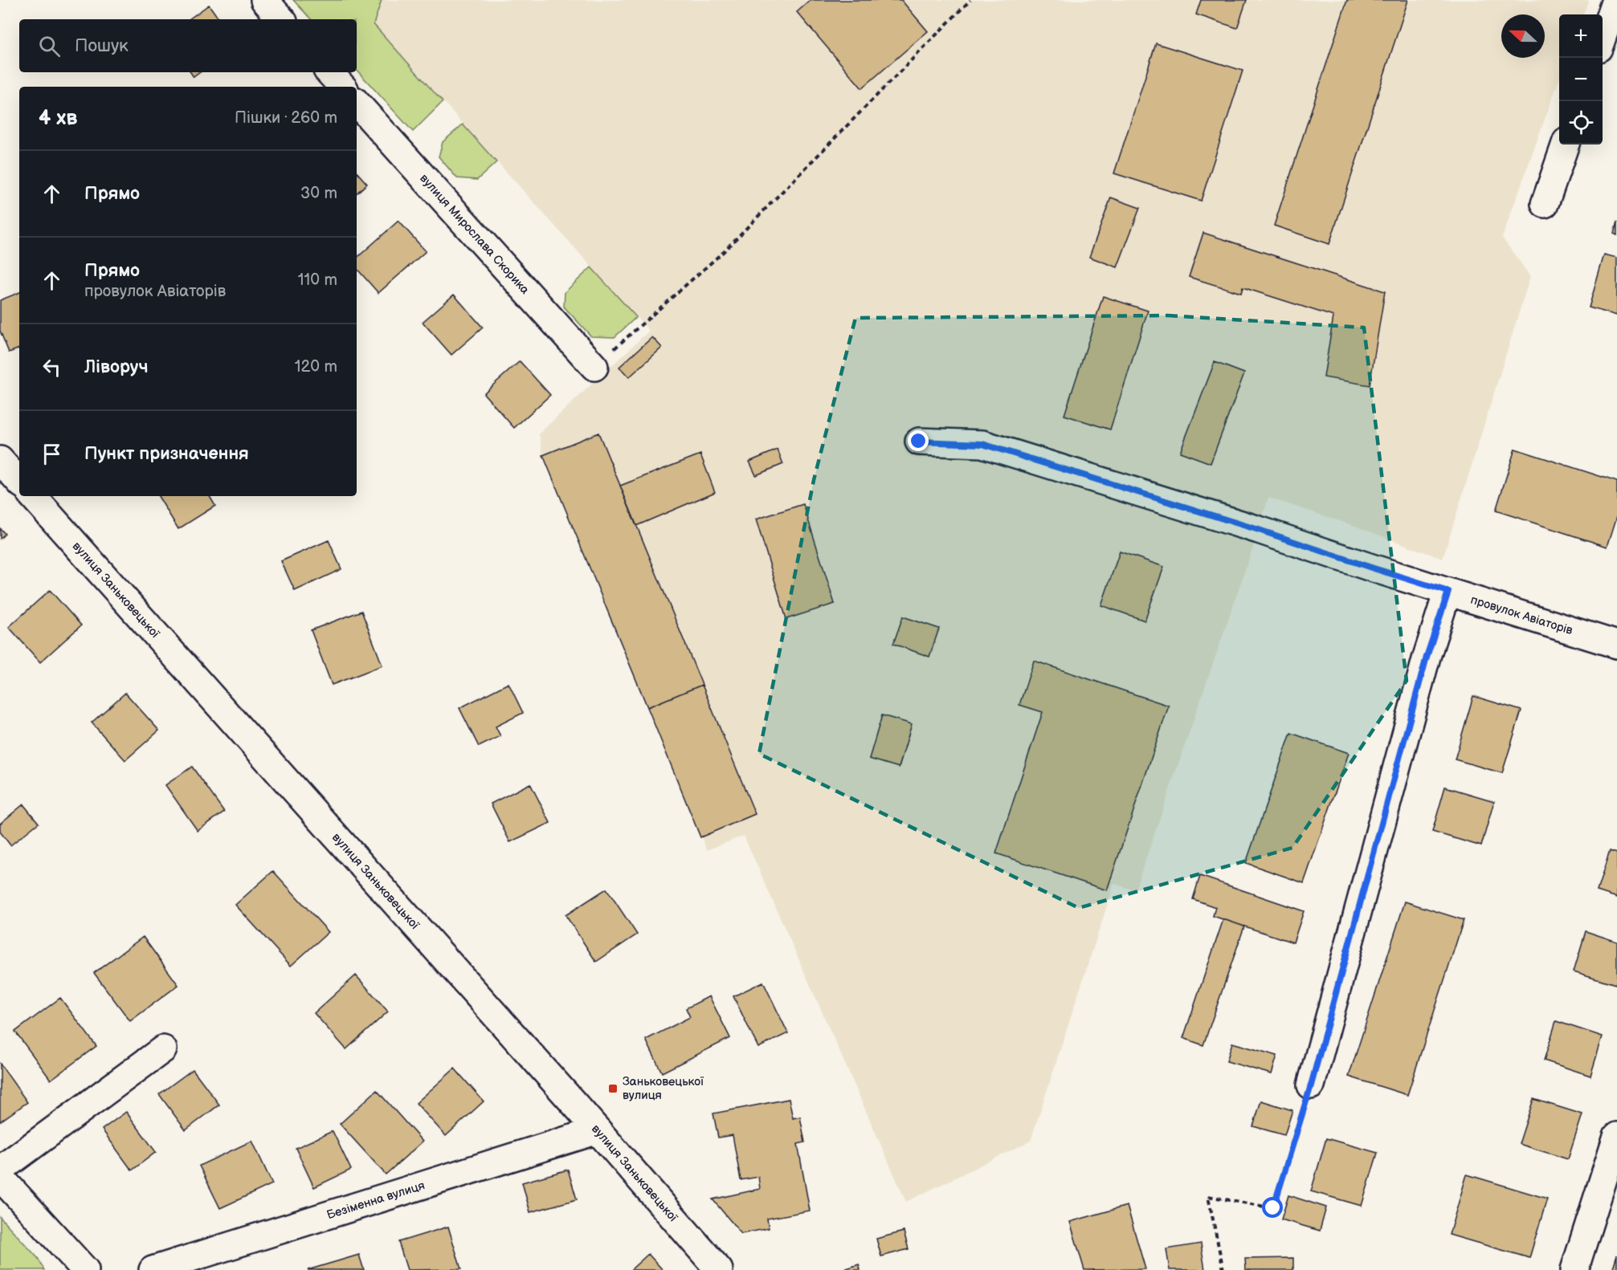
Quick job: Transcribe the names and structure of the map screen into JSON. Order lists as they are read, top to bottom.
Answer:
{
  "streets": {
    "street": [
      "вулиця Мирослава Скорика",
      "вулиця Заньковецької",
      "провулок Авіаторів",
      "Безіменна вулиця"
    ]
  },
  "crossings": [
    ["вулиця Заньковецької", "Безіменна вулиця"]
  ],
  "places": {
    "transit": ["Заньковецької вулиця"]
  },
  "north": "left",
  "page": {
    "map_buttons": ["+", "−"],
    "search": "Пошук",
    "heading": ["4 хв", "Пішки · 260 m"],
    "list": [
      ["Прямо", "30 m"],
      ["Прямо", "провулок Авіаторів", "110 m"],
      ["Ліворуч", "120 m"],
      "Пункт призначення"
    ]
  }
}
